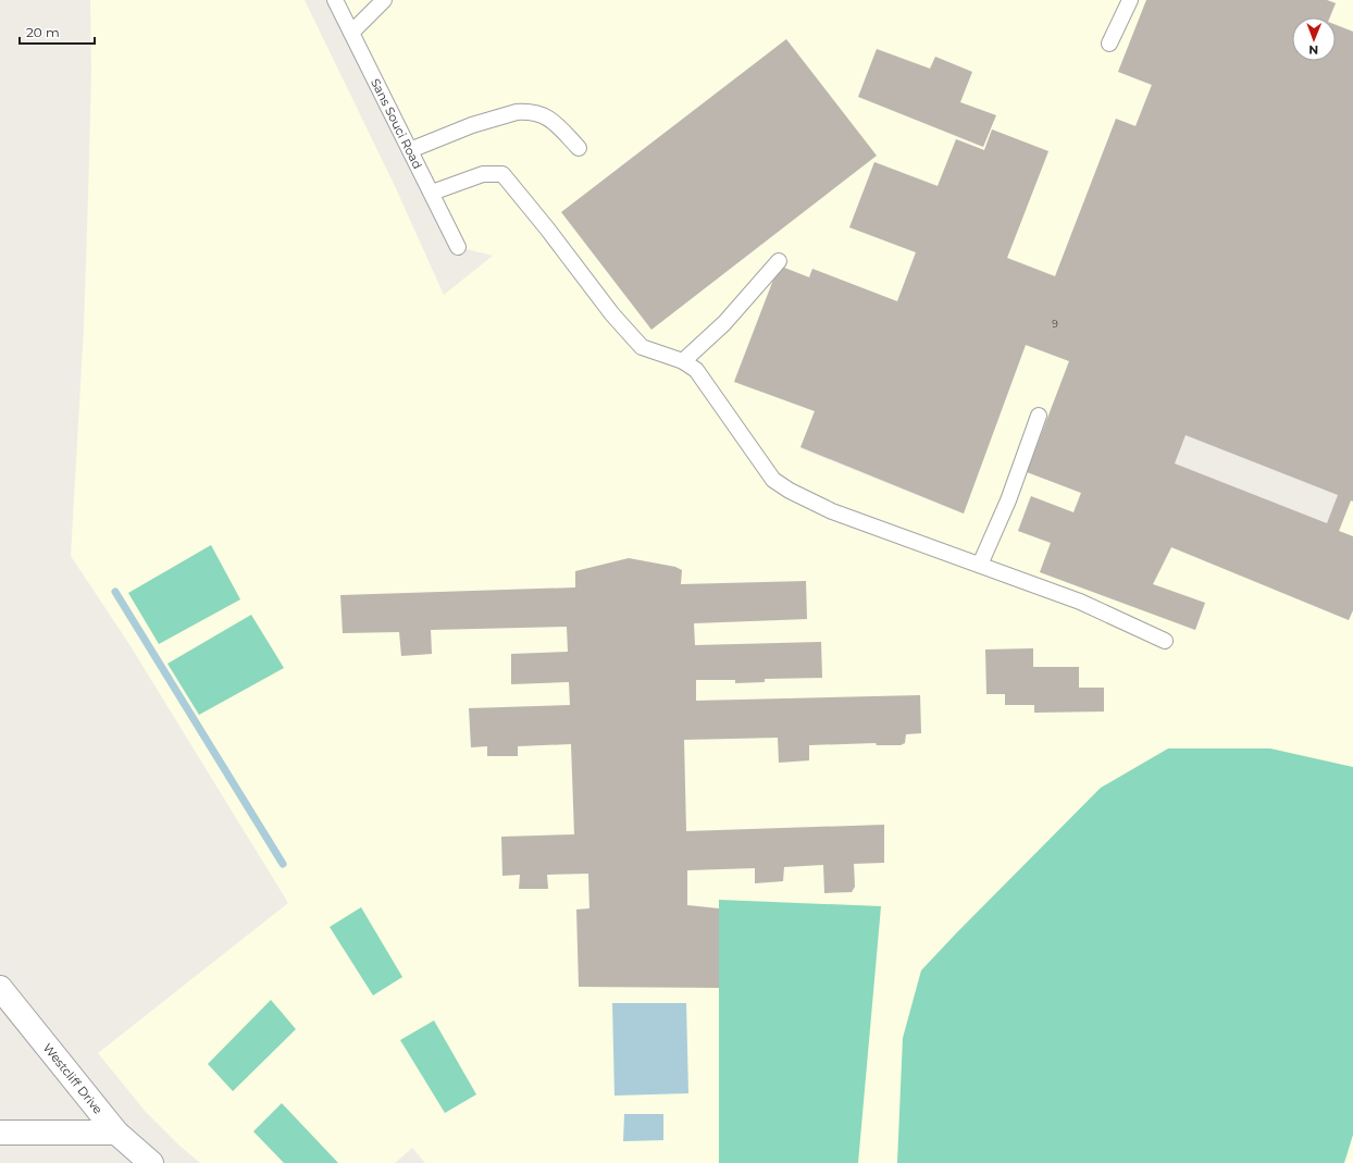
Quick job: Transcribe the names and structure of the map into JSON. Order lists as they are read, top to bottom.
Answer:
{
  "streets": {
    "street": ["Westcliff Drive"],
    "lane": ["Sans Souci Road"]
  },
  "house_numbers": ["9"],
  "scale_bar": "20 m",
  "north": "bottom"
}
